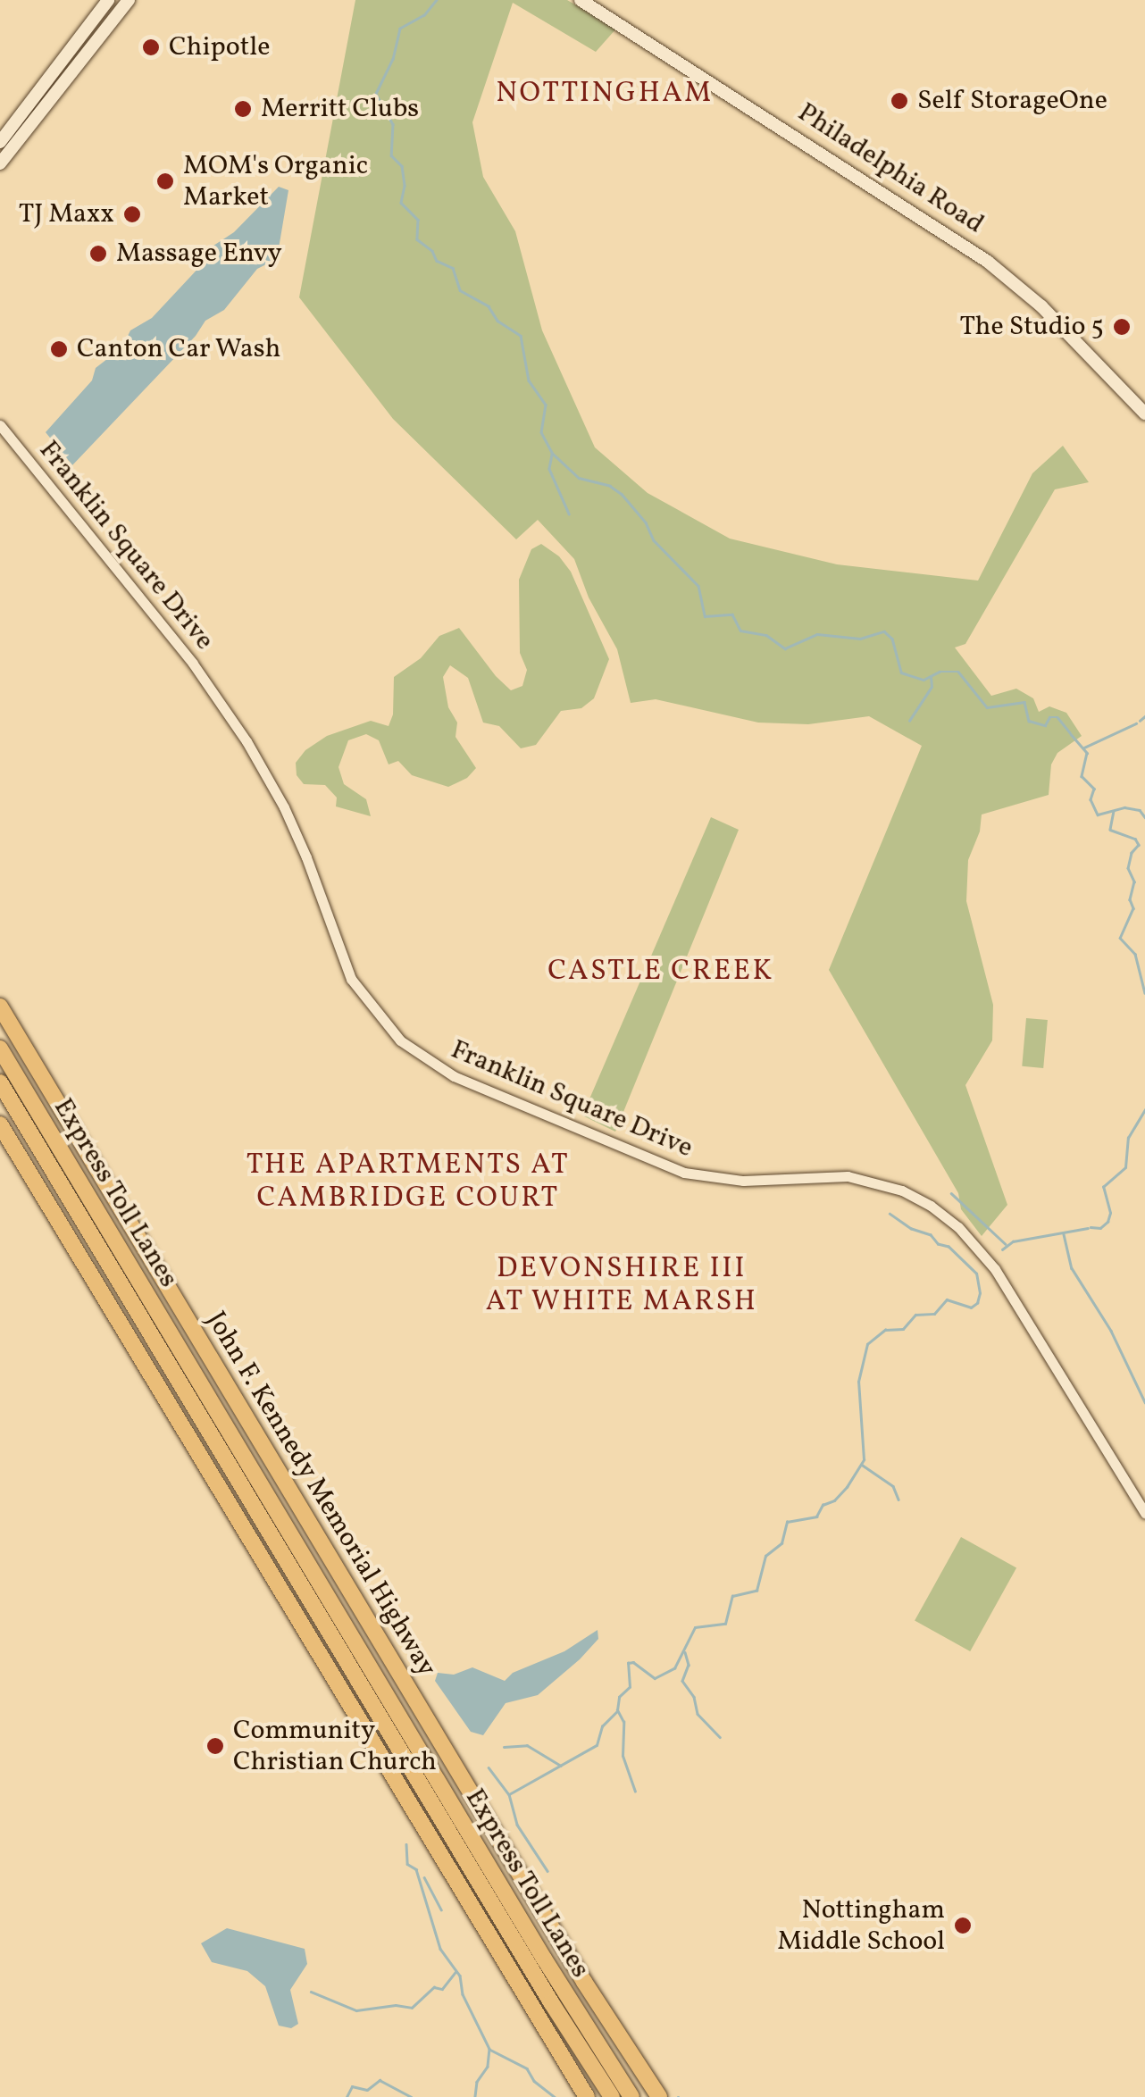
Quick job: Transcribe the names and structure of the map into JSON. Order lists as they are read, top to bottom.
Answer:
{
  "streets": {
    "highway": ["Express Toll Lanes", "John F. Kennedy Memorial Highway"],
    "main road": ["Philadelphia Road"],
    "street": ["Franklin Square Drive"]
  },
  "districts": [
    "NOTTINGHAM",
    "CASTLE CREEK",
    "THE APARTMENTS AT CAMBRIDGE COURT",
    "DEVONSHIRE III AT WHITE MARSH"
  ],
  "places": [
    "Chipotle",
    "Self StorageOne",
    "Merritt Clubs",
    "MOM's Organic Market",
    "TJ Maxx",
    "Massage Envy",
    "The Studio 5",
    "Canton Car Wash",
    "Community Christian Church",
    "Nottingham Middle School"
  ]
}
